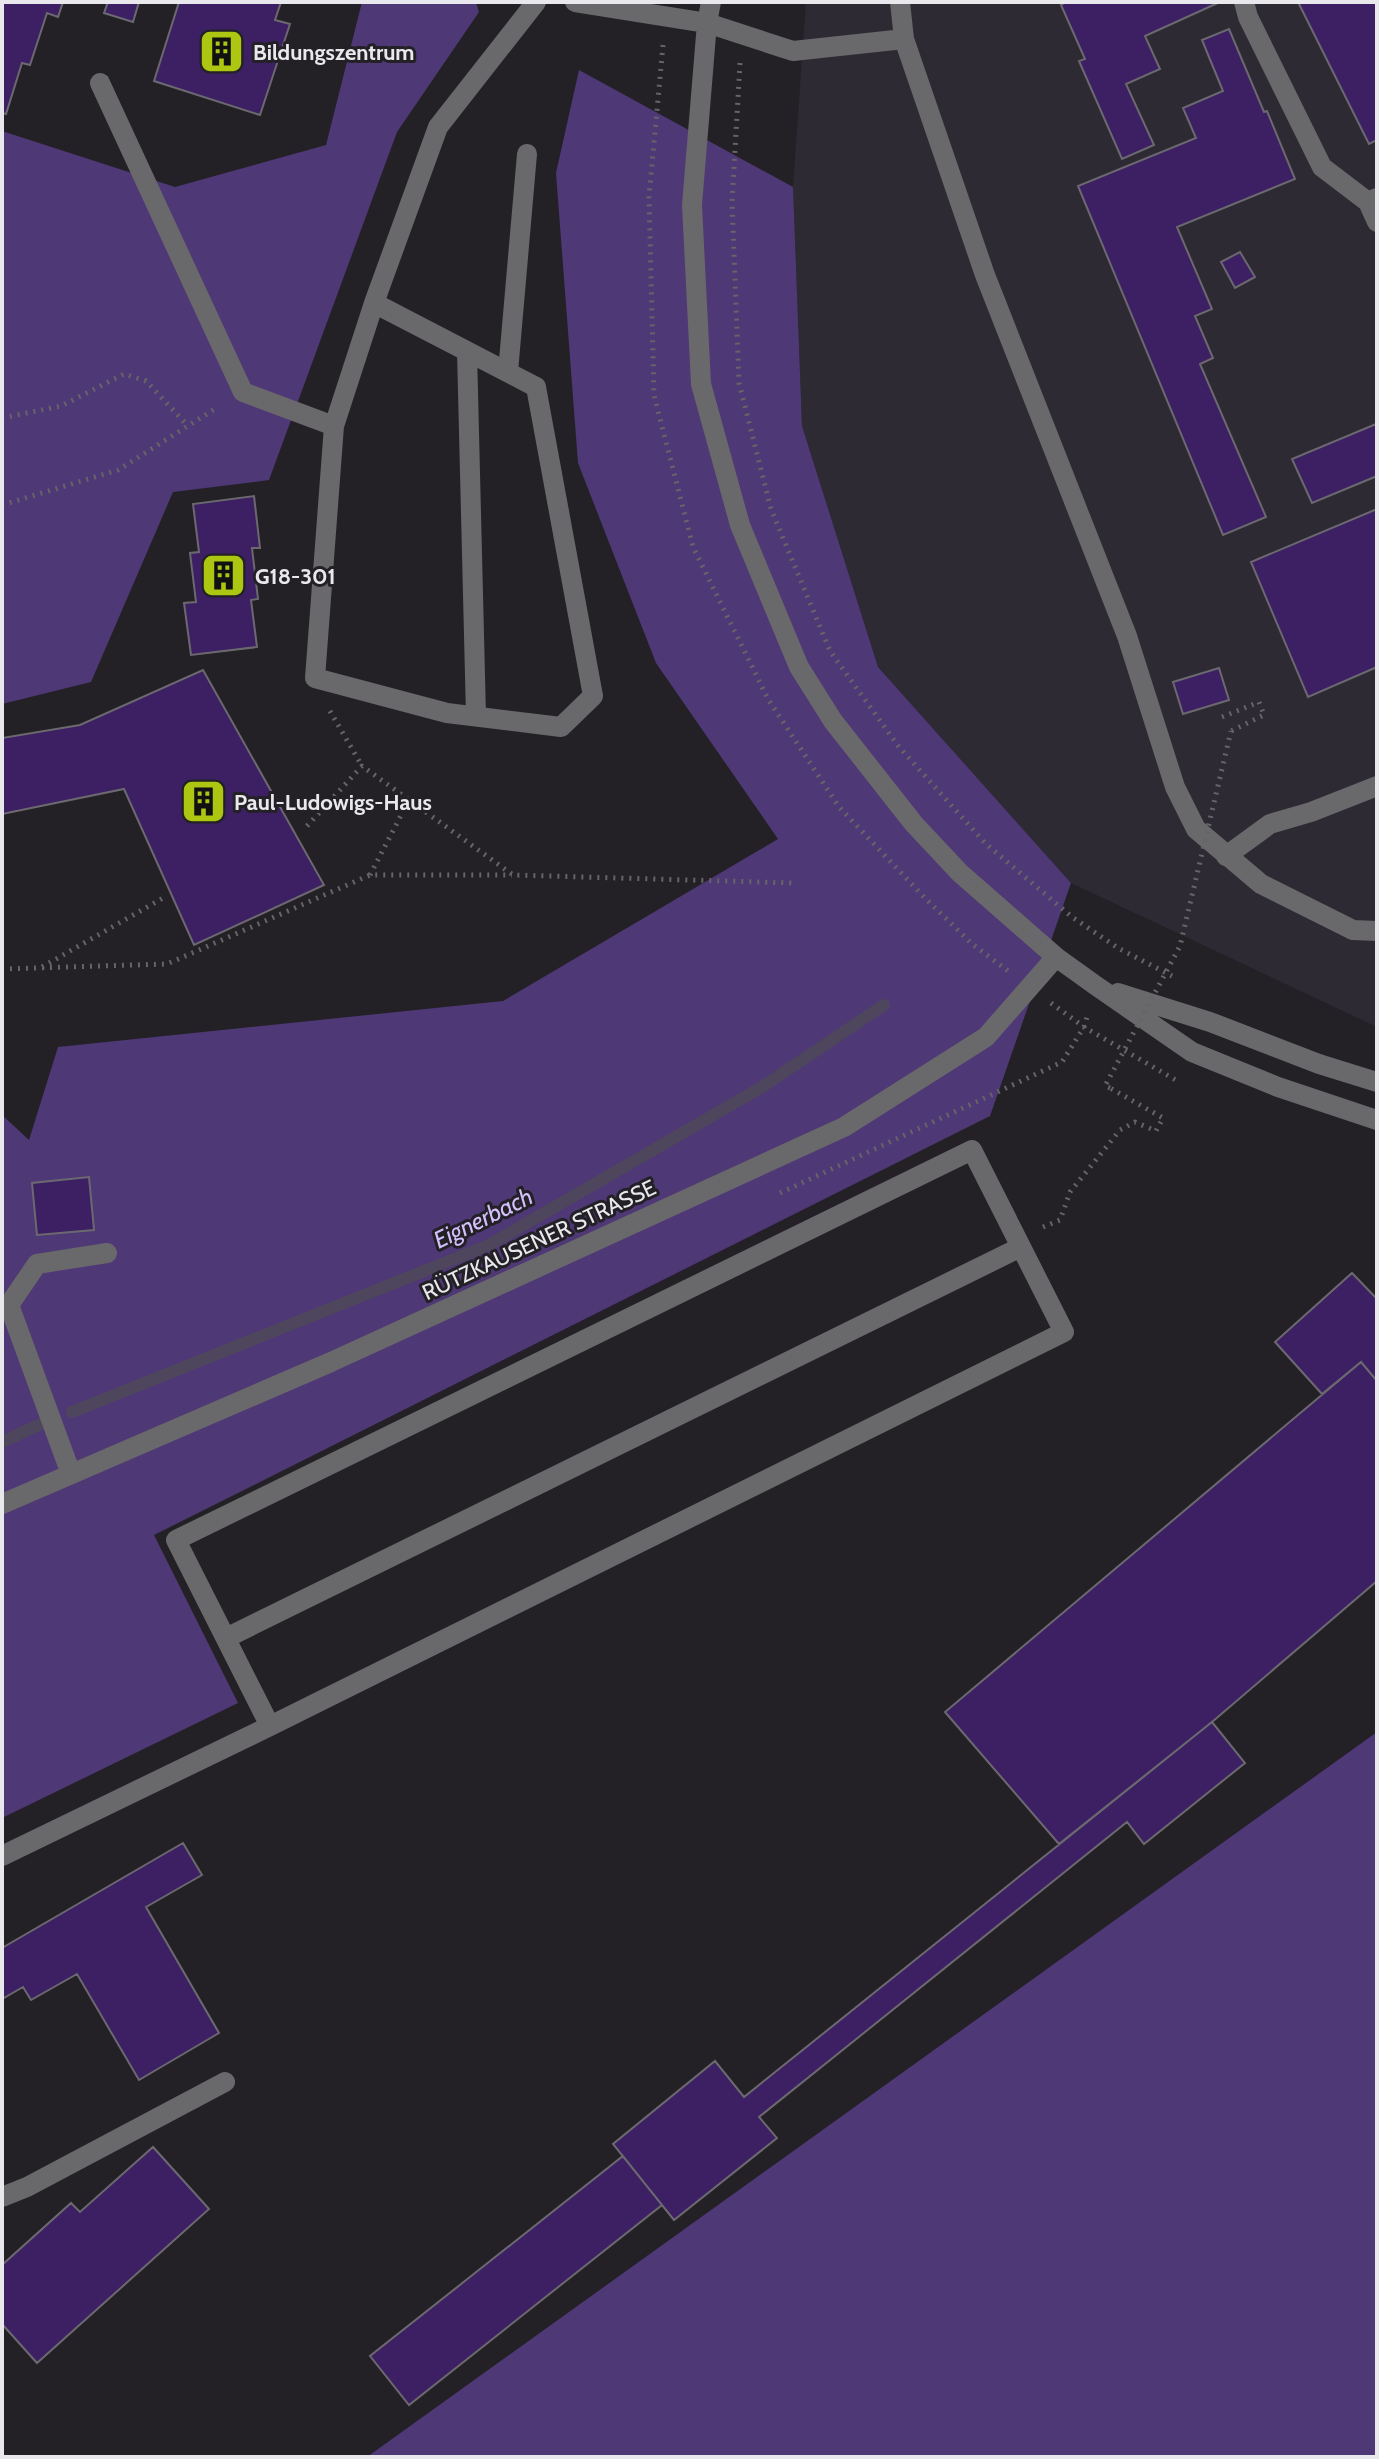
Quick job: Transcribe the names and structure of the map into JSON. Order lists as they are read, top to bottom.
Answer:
{
  "streets": {
    "street": ["RÜTZKAUSENER STRASSE"]
  },
  "water": ["Eignerbach"],
  "places": {
    "building": ["Bildungszentrum", "G18-301", "Paul-Ludowigs-Haus"]
  }
}
